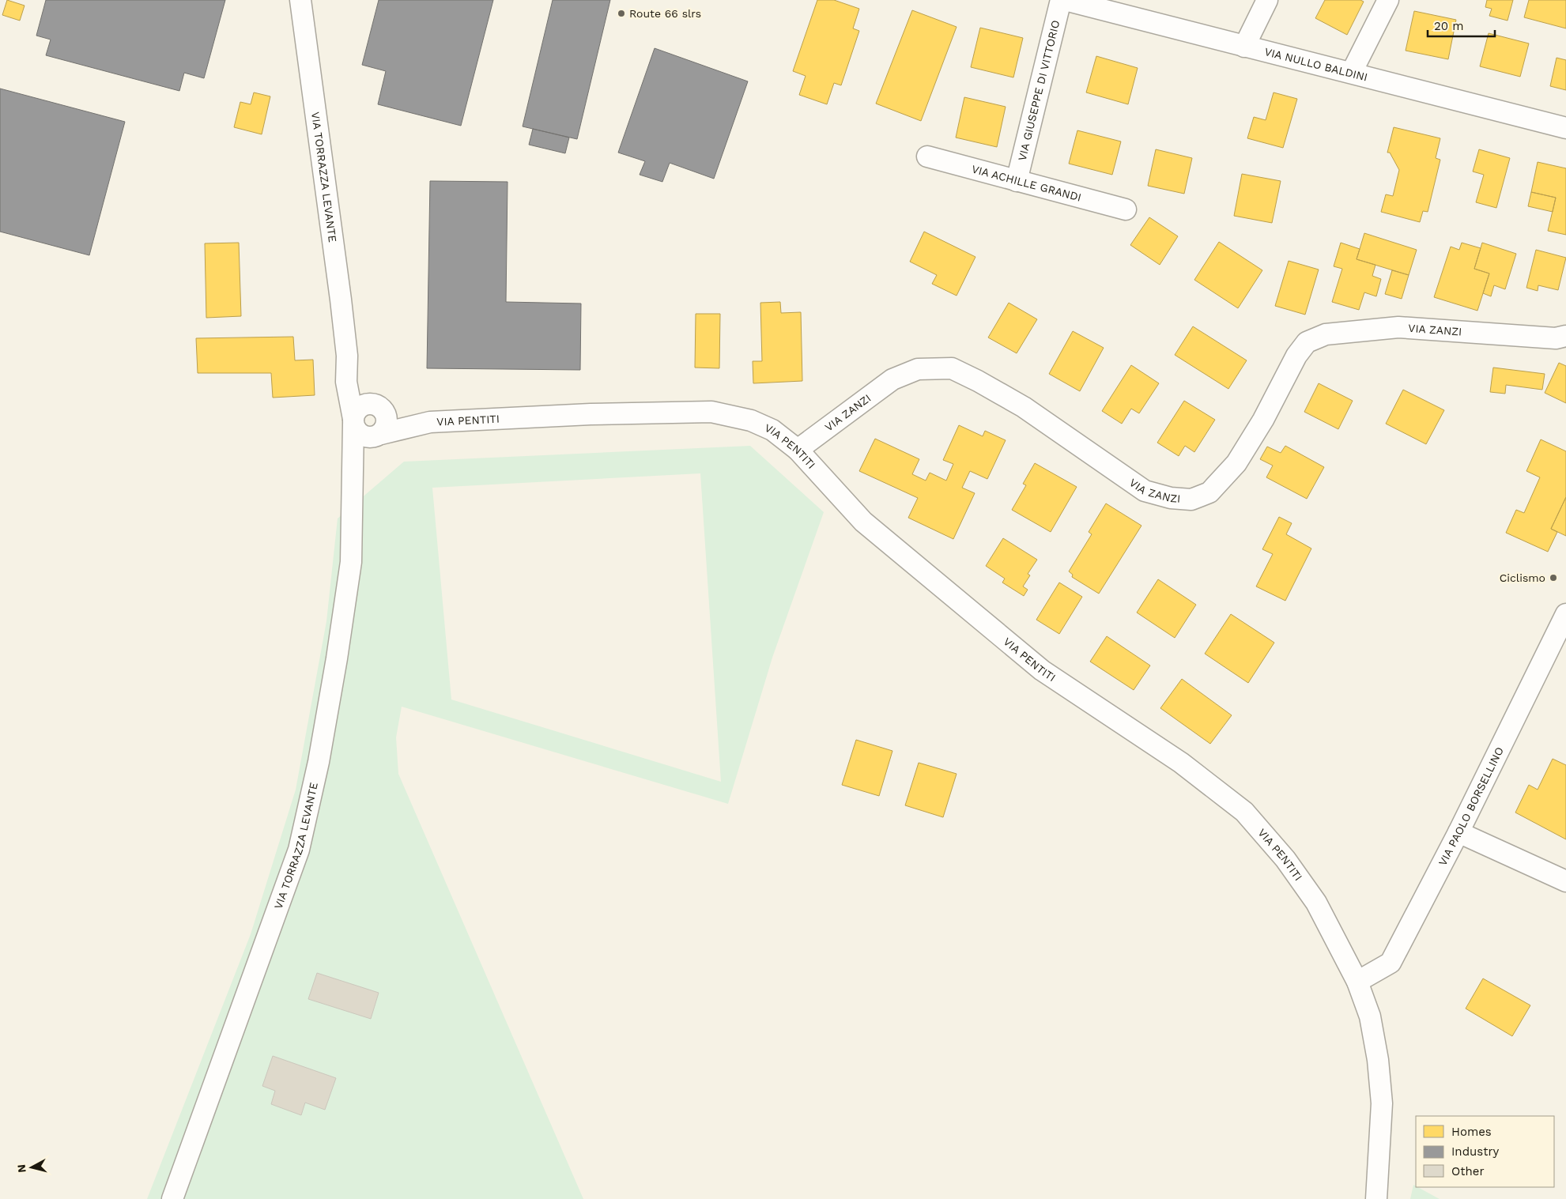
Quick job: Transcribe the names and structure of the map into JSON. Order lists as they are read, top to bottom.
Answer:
{
  "streets": {
    "street": [
      "VIA NULLO BALDINI",
      "VIA GIUSEPPE DI VITTORIO",
      "VIA TORRAZZA LEVANTE",
      "VIA ACHILLE GRANDI",
      "VIA ZANZI",
      "VIA PENTITI",
      "VIA PAOLO BORSELLINO"
    ]
  },
  "crossings": [
    ["VIA GIUSEPPE DI VITTORIO", "VIA ACHILLE GRANDI"],
    ["VIA TORRAZZA LEVANTE", "VIA PENTITI"],
    ["VIA ZANZI", "VIA PENTITI"],
    ["VIA PENTITI", "VIA PAOLO BORSELLINO"]
  ],
  "places": ["Route 66 slrs", "Ciclismo"],
  "legend": ["Homes", "Industry", "Other"],
  "scale_bar": "20 m",
  "north": "left"
}
